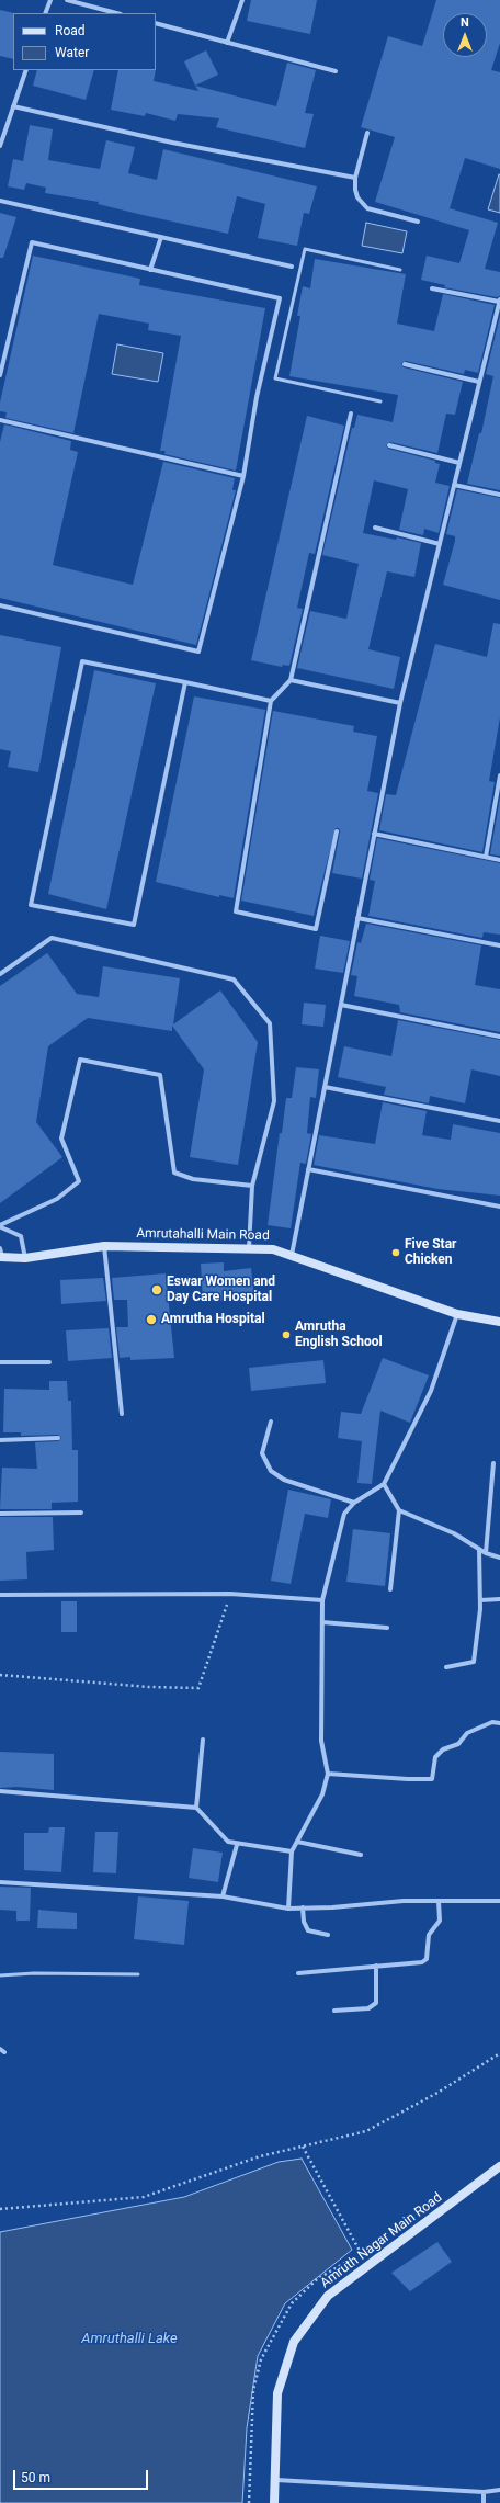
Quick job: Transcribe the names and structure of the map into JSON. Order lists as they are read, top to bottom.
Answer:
{
  "streets": {
    "street": ["Amrutahalli Main Road", "Amruth Nagar Main Road"]
  },
  "water": ["Amruthalli Lake"],
  "places": [
    "Five Star Chicken",
    "Eswar Women and Day Care Hospital",
    "Amrutha Hospital",
    "Amrutha English School"
  ],
  "legend": ["Road", "Water"],
  "scale_bar": "50 m",
  "north": "top"
}
